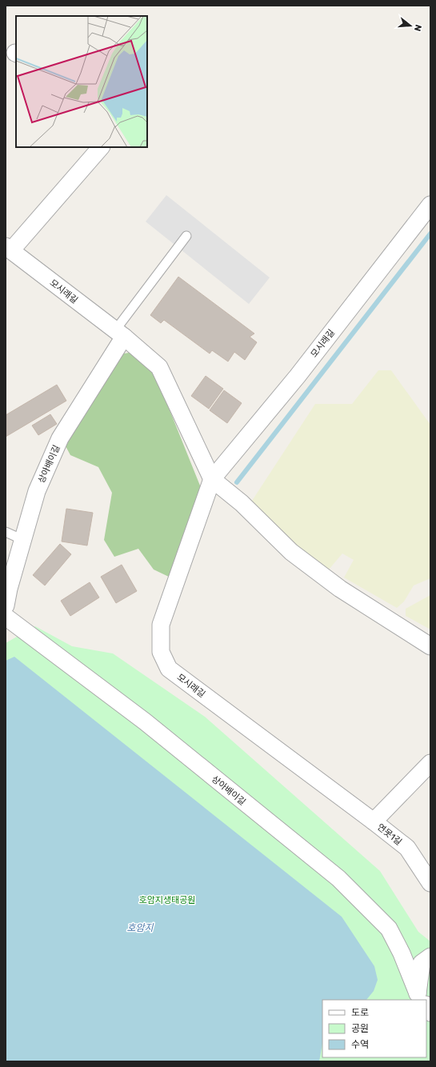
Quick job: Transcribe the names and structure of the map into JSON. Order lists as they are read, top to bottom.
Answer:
{
  "streets": {
    "street": ["모시래길", "상아배이길", "연못1길"]
  },
  "crossings": [
    ["모시래길", "상아배이길"],
    ["모시래길", "연못1길"]
  ],
  "water": ["호암지"],
  "parks": ["호암지생태공원"],
  "legend": ["도로", "공원", "수역"],
  "north": "right"
}
